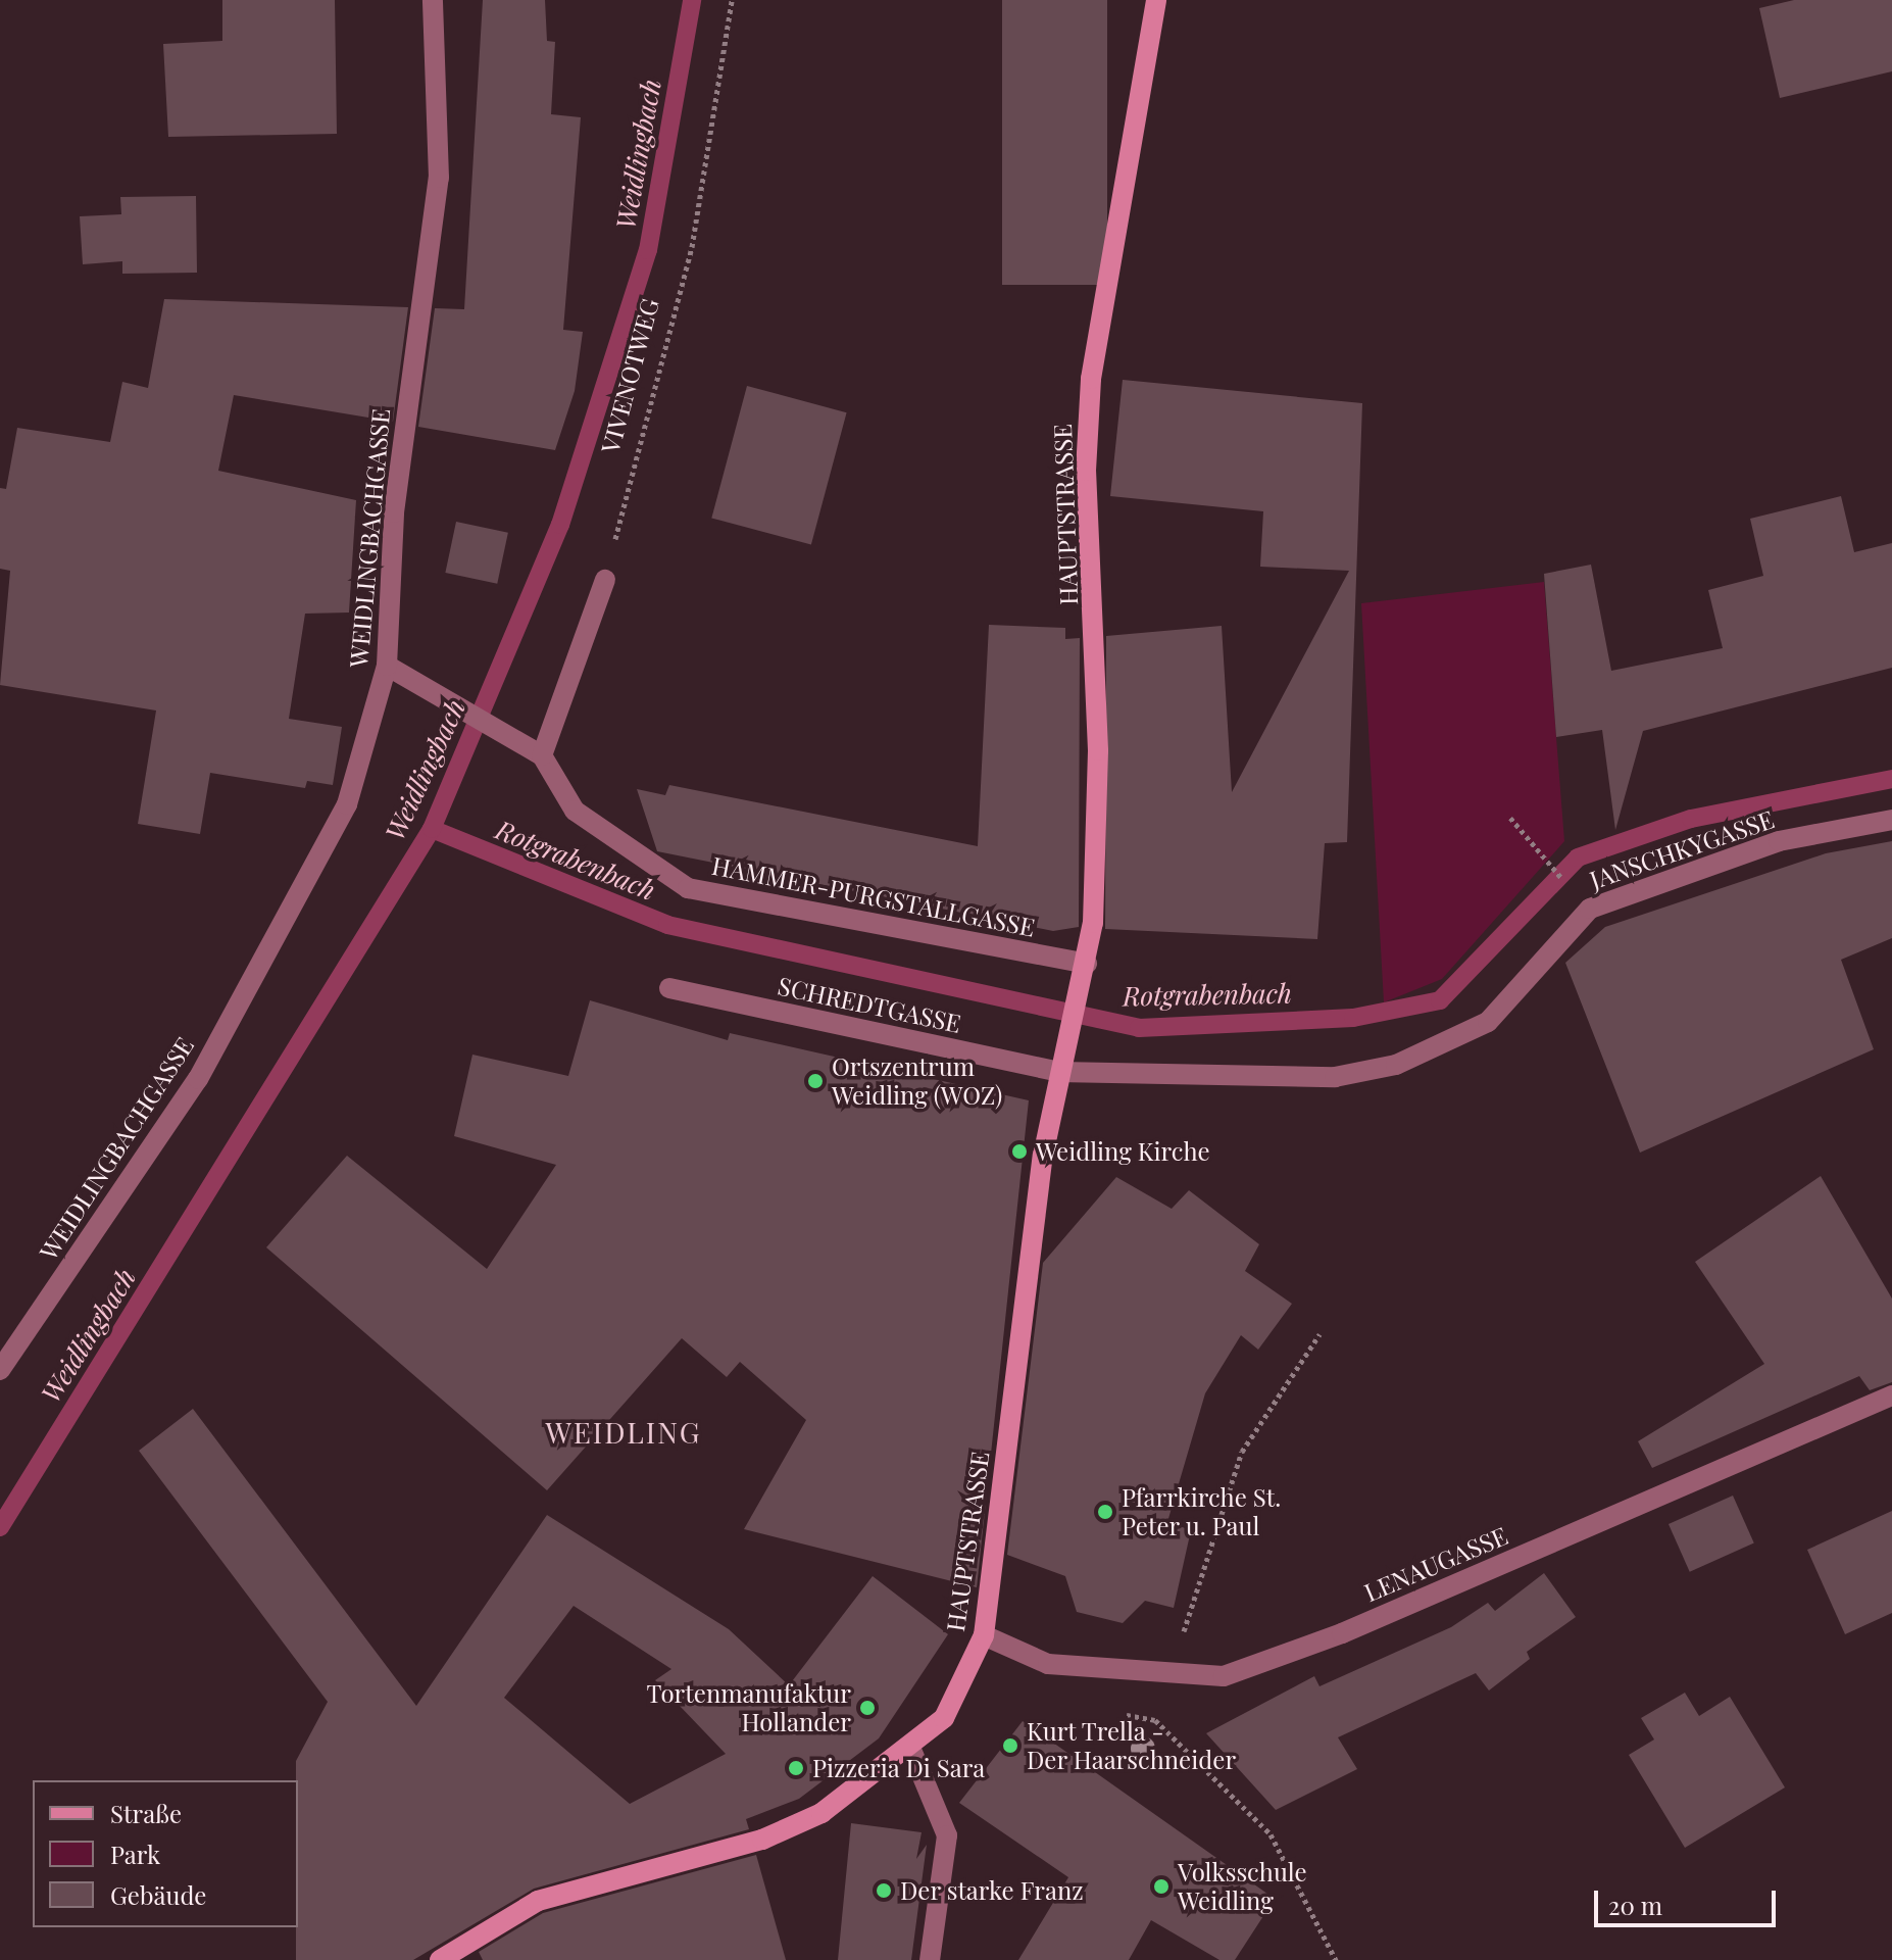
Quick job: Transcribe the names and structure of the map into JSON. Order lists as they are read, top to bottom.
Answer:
{
  "streets": {
    "main road": ["HAUPTSTRASSE"],
    "street": [
      "WEIDLINGBACHGASSE",
      "JANSCHKYGASSE",
      "HAMMER-PURGSTALLGASSE",
      "SCHREDTGASSE",
      "LENAUGASSE"
    ],
    "path": ["VIVENOTWEG"]
  },
  "crossings": [
    ["HAUPTSTRASSE", "JANSCHKYGASSE"],
    ["HAUPTSTRASSE", "HAMMER-PURGSTALLGASSE"],
    ["HAUPTSTRASSE", "SCHREDTGASSE"],
    ["HAUPTSTRASSE", "LENAUGASSE"],
    ["WEIDLINGBACHGASSE", "HAMMER-PURGSTALLGASSE"],
    ["JANSCHKYGASSE", "SCHREDTGASSE"]
  ],
  "districts": ["WEIDLING"],
  "water": ["Weidlingbach", "Rotgrabenbach"],
  "places": [
    "Ortszentrum Weidling (WOZ)",
    "Weidling Kirche",
    "Pfarrkirche St. Peter u. Paul",
    "Tortenmanufaktur Hollander",
    "Kurt Trella - Der Haarschneider",
    "Pizzeria Di Sara",
    "Volksschule Weidling",
    "Der starke Franz"
  ],
  "legend": ["Straße", "Park", "Gebäude"],
  "scale_bar": "20 m"
}
